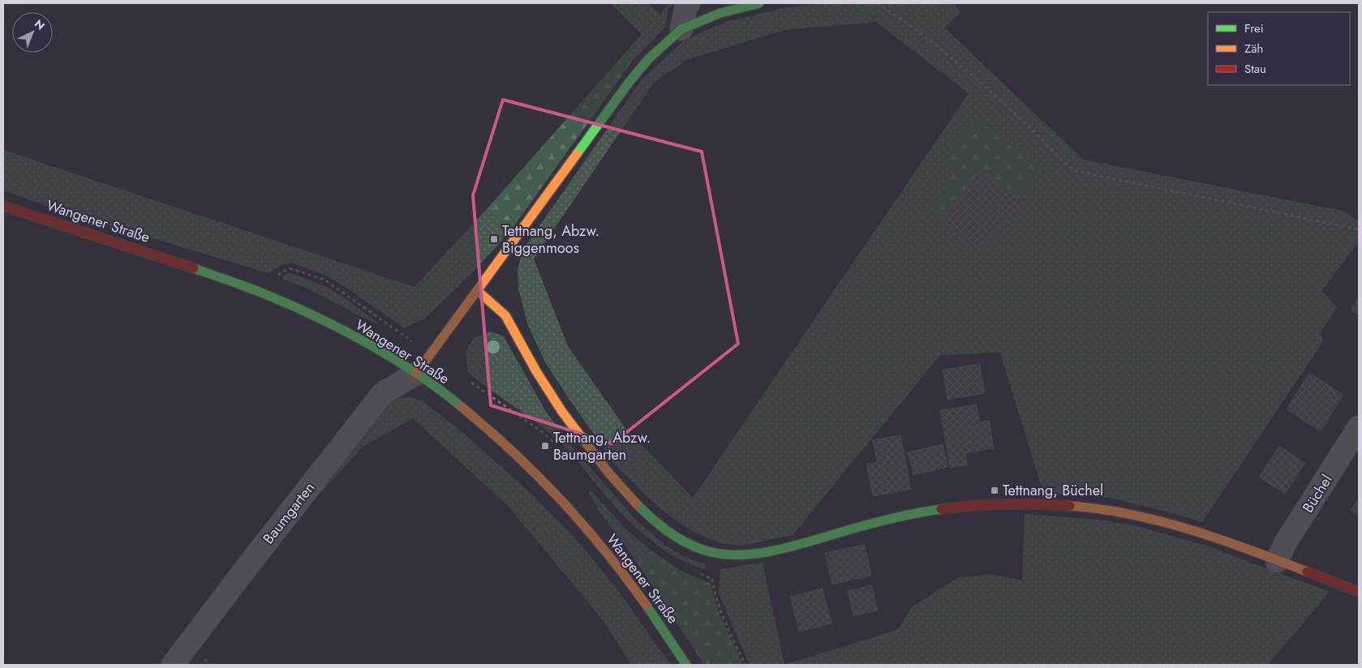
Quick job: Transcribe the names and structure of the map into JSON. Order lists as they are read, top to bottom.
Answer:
{
  "streets": {
    "main road": ["Wangener Straße"],
    "street": ["Büchel", "Baumgarten"]
  },
  "crossings": [
    ["Wangener Straße", "Baumgarten"]
  ],
  "places": {
    "transit": ["Tettnang, Abzw. Biggenmoos", "Tettnang, Abzw. Baumgarten", "Tettnang, Büchel"]
  },
  "legend": ["Frei", "Zäh", "Stau"],
  "north": "top right"
}
